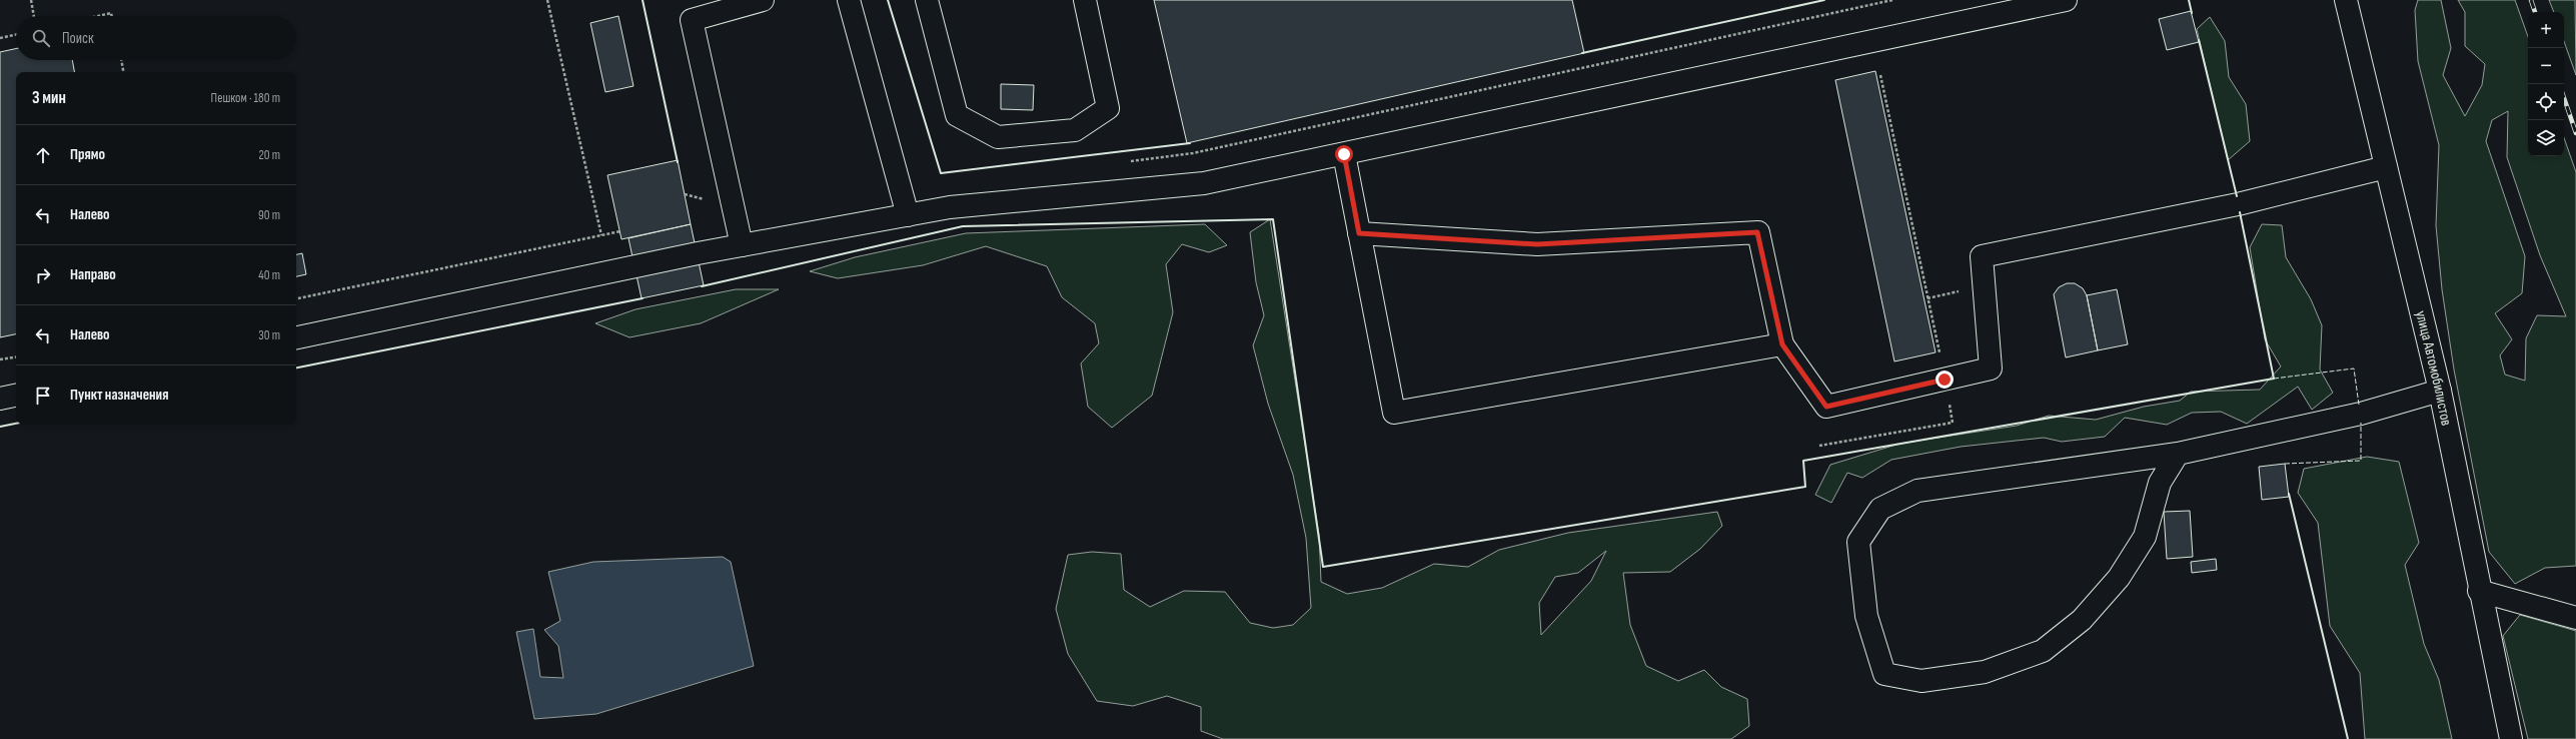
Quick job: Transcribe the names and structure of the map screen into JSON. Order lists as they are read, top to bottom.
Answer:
{
  "streets": {
    "street": ["улица Автомобилистов"]
  },
  "page": {
    "map_buttons": ["+", "−"],
    "search": "Поиск",
    "heading": ["3 мин", "Пешком · 180 m"],
    "list": [
      ["Прямо", "20 m"],
      ["Налево", "90 m"],
      ["Направо", "40 m"],
      ["Налево", "30 m"],
      "Пункт назначения"
    ]
  }
}
